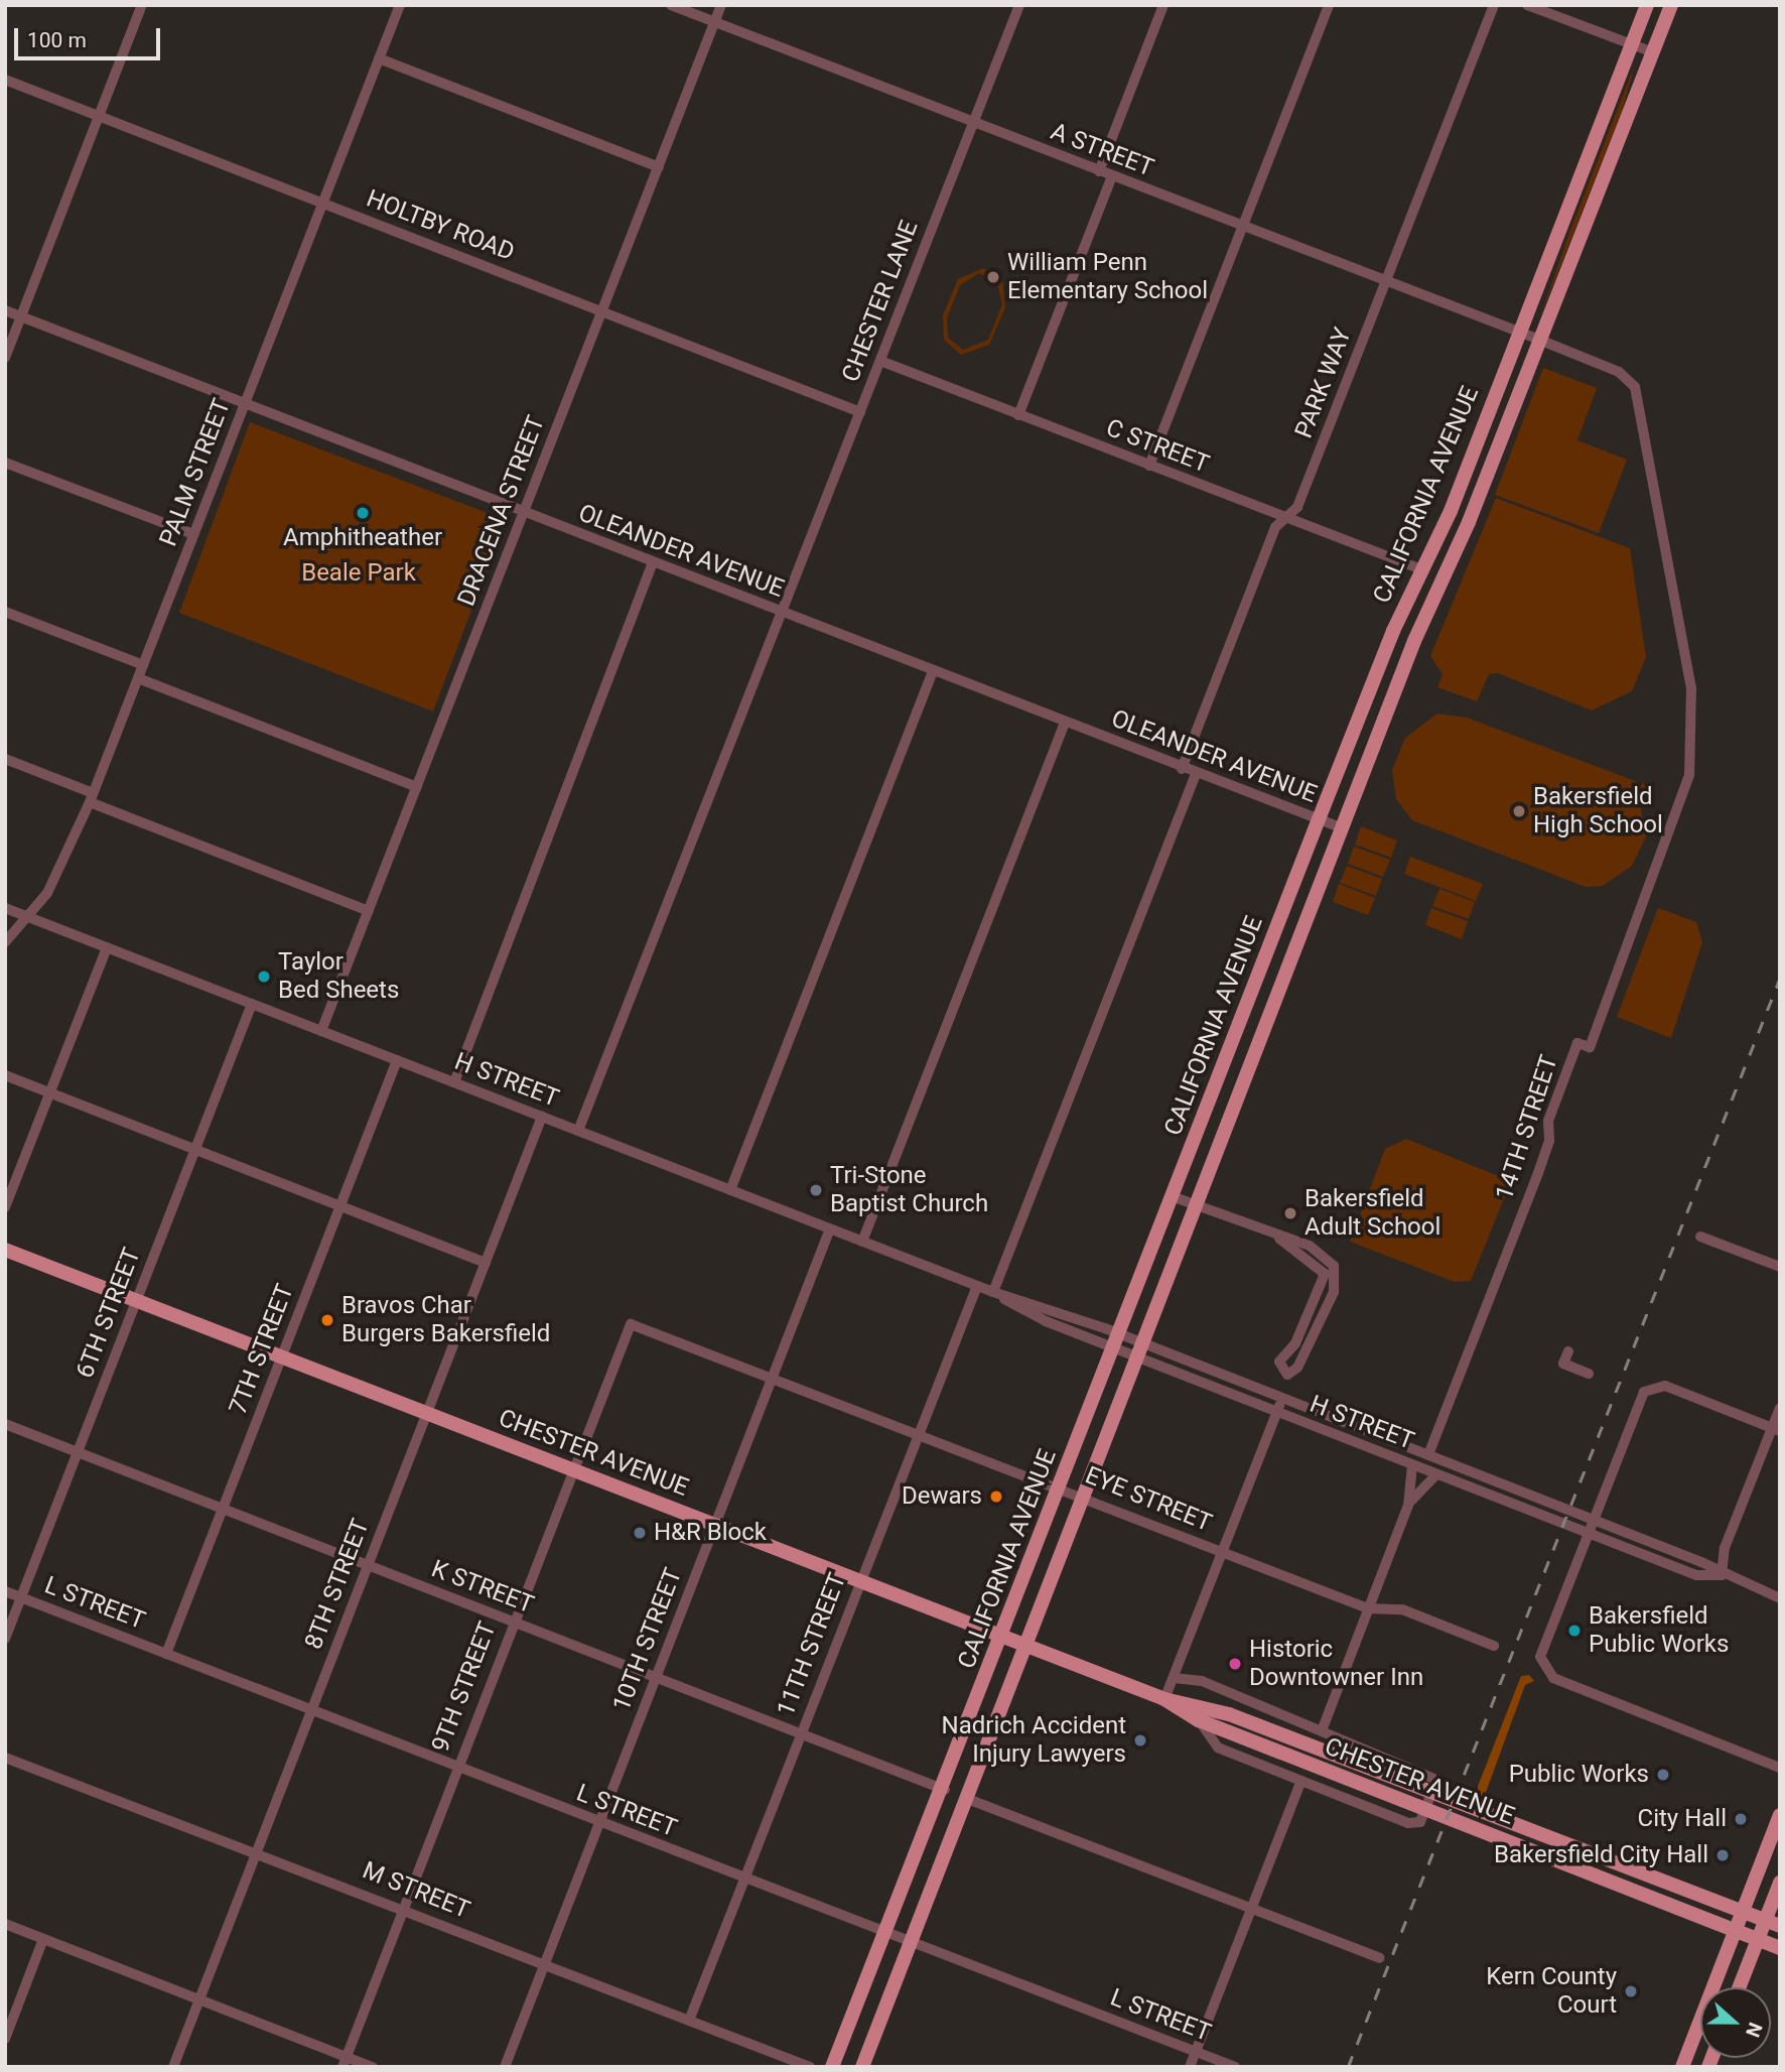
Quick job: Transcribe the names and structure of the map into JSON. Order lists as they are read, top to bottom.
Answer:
{
  "streets": {
    "main road": ["CALIFORNIA AVENUE", "CHESTER AVENUE"],
    "street": [
      "A STREET",
      "HOLTBY ROAD",
      "CHESTER LANE",
      "PARK WAY",
      "C STREET",
      "PALM STREET",
      "DRACENA STREET",
      "OLEANDER AVENUE",
      "H STREET",
      "14TH STREET",
      "6TH STREET",
      "7TH STREET",
      "EYE STREET",
      "8TH STREET",
      "K STREET",
      "L STREET",
      "10TH STREET",
      "11TH STREET",
      "9TH STREET",
      "M STREET"
    ]
  },
  "crossings": [
    ["A STREET", "CHESTER LANE"],
    ["A STREET", "PARK WAY"],
    ["A STREET", "CALIFORNIA AVENUE"],
    ["A STREET", "DRACENA STREET"],
    ["A STREET", "14TH STREET"],
    ["HOLTBY ROAD", "CHESTER LANE"],
    ["HOLTBY ROAD", "PALM STREET"],
    ["HOLTBY ROAD", "DRACENA STREET"],
    ["CHESTER LANE", "C STREET"],
    ["CHESTER LANE", "OLEANDER AVENUE"],
    ["CHESTER LANE", "H STREET"],
    ["PARK WAY", "C STREET"],
    ["PARK WAY", "OLEANDER AVENUE"],
    ["C STREET", "CALIFORNIA AVENUE"],
    ["PALM STREET", "OLEANDER AVENUE"],
    ["PALM STREET", "H STREET"],
    ["CALIFORNIA AVENUE", "OLEANDER AVENUE"],
    ["CALIFORNIA AVENUE", "H STREET"],
    ["CALIFORNIA AVENUE", "CHESTER AVENUE"],
    ["CALIFORNIA AVENUE", "EYE STREET"],
    ["CALIFORNIA AVENUE", "K STREET"],
    ["CALIFORNIA AVENUE", "L STREET"],
    ["DRACENA STREET", "OLEANDER AVENUE"],
    ["DRACENA STREET", "H STREET"],
    ["H STREET", "14TH STREET"],
    ["H STREET", "6TH STREET"],
    ["H STREET", "7TH STREET"],
    ["H STREET", "8TH STREET"],
    ["H STREET", "10TH STREET"],
    ["H STREET", "11TH STREET"],
    ["6TH STREET", "CHESTER AVENUE"],
    ["6TH STREET", "K STREET"],
    ["6TH STREET", "L STREET"],
    ["7TH STREET", "CHESTER AVENUE"],
    ["7TH STREET", "K STREET"],
    ["7TH STREET", "L STREET"],
    ["CHESTER AVENUE", "8TH STREET"],
    ["CHESTER AVENUE", "10TH STREET"],
    ["CHESTER AVENUE", "11TH STREET"],
    ["CHESTER AVENUE", "9TH STREET"],
    ["EYE STREET", "10TH STREET"],
    ["EYE STREET", "11TH STREET"],
    ["EYE STREET", "9TH STREET"],
    ["8TH STREET", "K STREET"],
    ["8TH STREET", "L STREET"],
    ["8TH STREET", "M STREET"],
    ["K STREET", "10TH STREET"],
    ["K STREET", "11TH STREET"],
    ["K STREET", "9TH STREET"],
    ["L STREET", "10TH STREET"],
    ["L STREET", "11TH STREET"],
    ["L STREET", "9TH STREET"],
    ["10TH STREET", "M STREET"],
    ["11TH STREET", "M STREET"],
    ["9TH STREET", "M STREET"]
  ],
  "parks": ["Beale Park"],
  "places": [
    "William Penn Elementary School",
    "Amphitheather",
    "Bakersfield High School",
    "Taylor Bed Sheets",
    "Tri-Stone Baptist Church",
    "Bakersfield Adult School",
    "Bravos Char Burgers Bakersfield",
    "Dewars",
    "H&R Block",
    "Bakersfield Public Works",
    "Historic Downtowner Inn",
    "Nadrich Accident Injury Lawyers",
    "Public Works",
    "City Hall",
    "Bakersfield City Hall",
    "Kern County Court"
  ],
  "scale_bar": "100 m",
  "north": "right"
}
